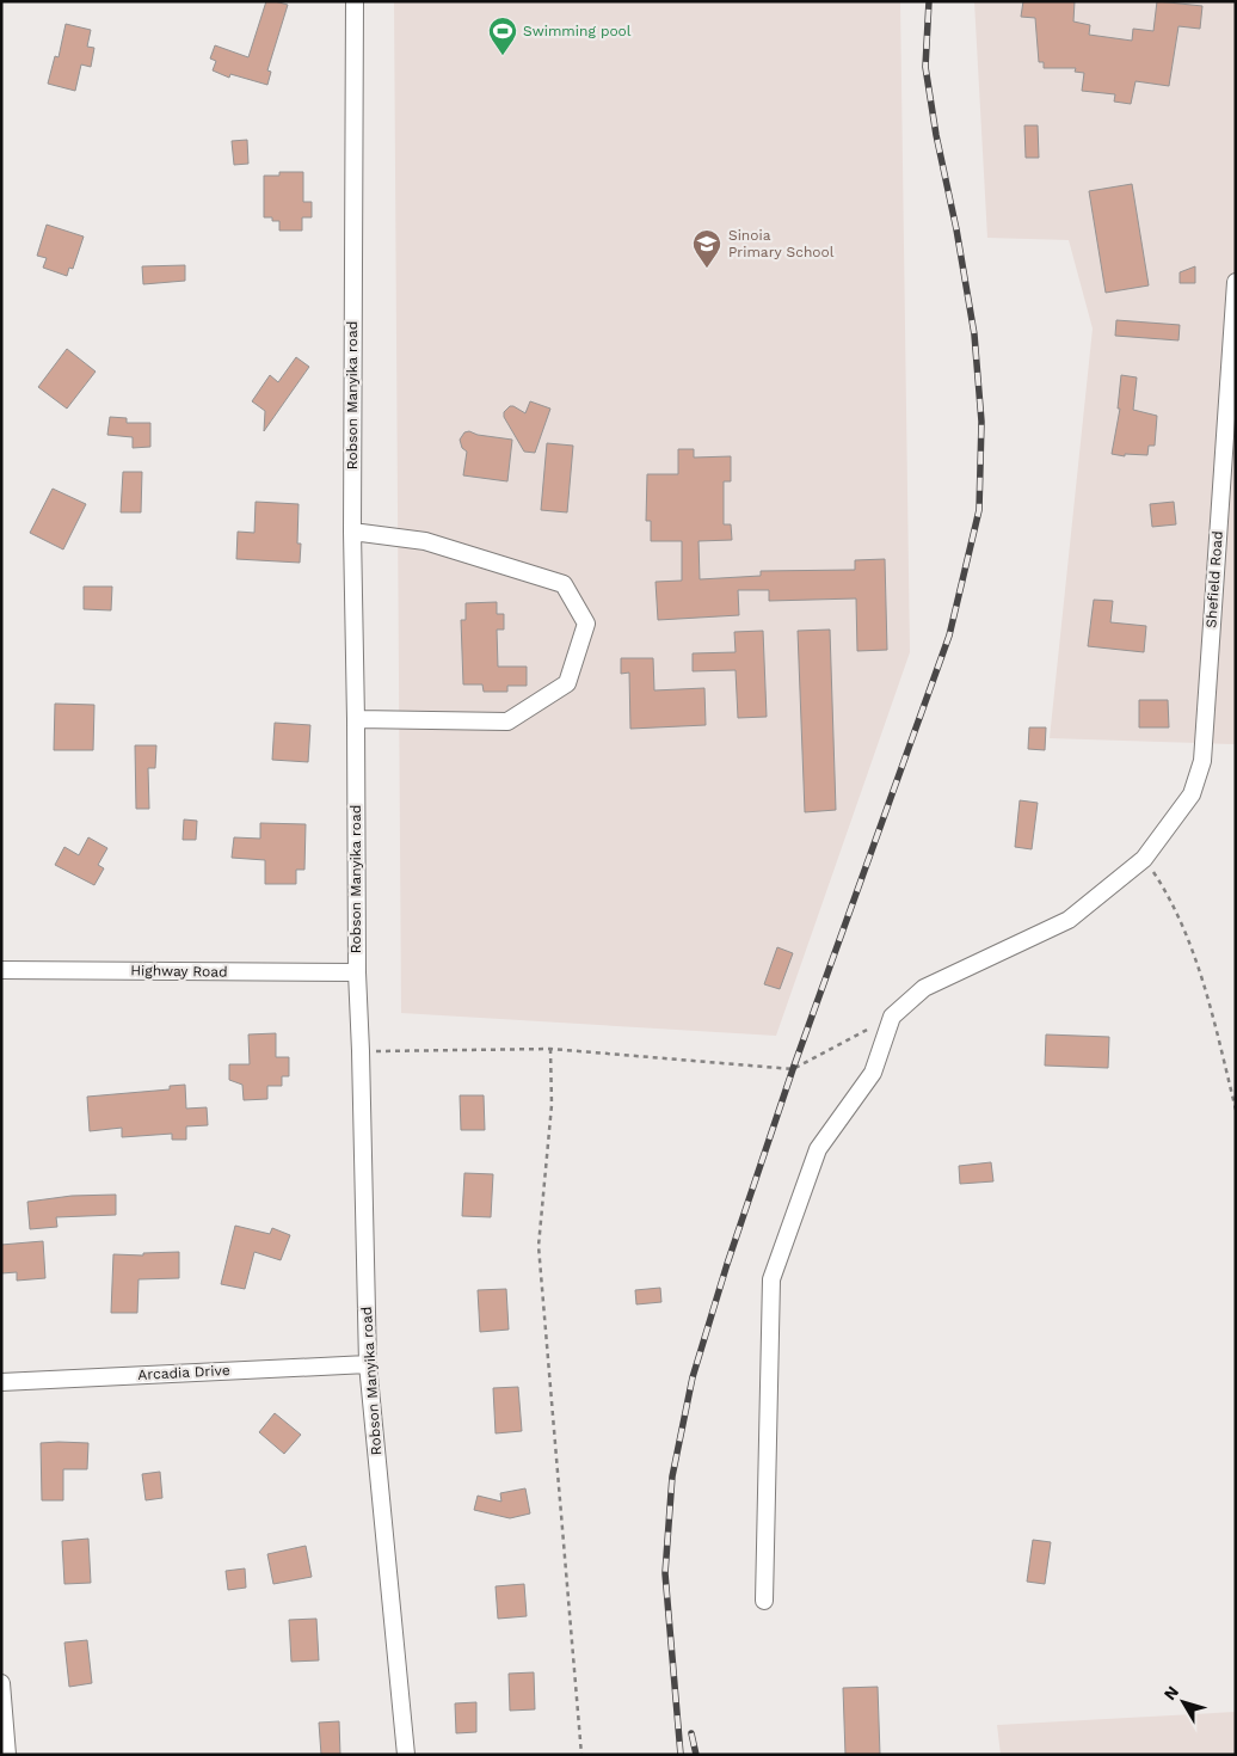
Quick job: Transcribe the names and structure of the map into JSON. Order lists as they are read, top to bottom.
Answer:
{
  "streets": {
    "street": [
      "Robson Manyika road",
      "Shefield Road",
      "Highway Road",
      "Arcadia Drive"
    ]
  },
  "crossings": [
    ["Robson Manyika road", "Highway Road"],
    ["Robson Manyika road", "Arcadia Drive"]
  ],
  "places": {
    "sports": ["Swimming pool"],
    "school or university": ["Sinoia Primary School"]
  },
  "north": "top left"
}
